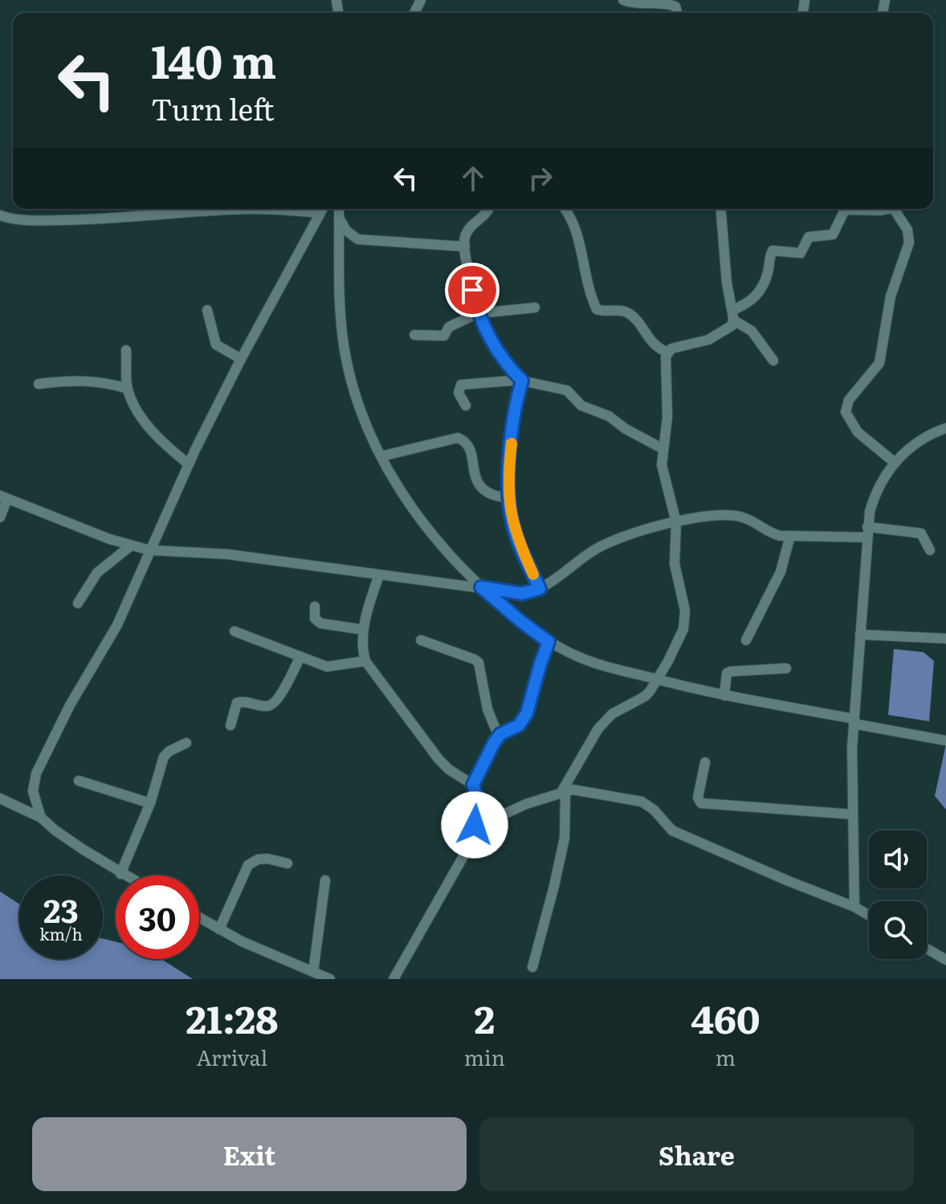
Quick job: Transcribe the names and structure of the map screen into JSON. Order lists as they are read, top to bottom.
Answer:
{
  "page": {
    "turn": ["140 m", "Turn left"],
    "speed": "23 km/h",
    "limit": "30",
    "eta": [
      "21:28",
      "Arrival",
      "2",
      "min",
      "460",
      "m"
    ],
    "buttons": ["Exit", "Share"]
  }
}
